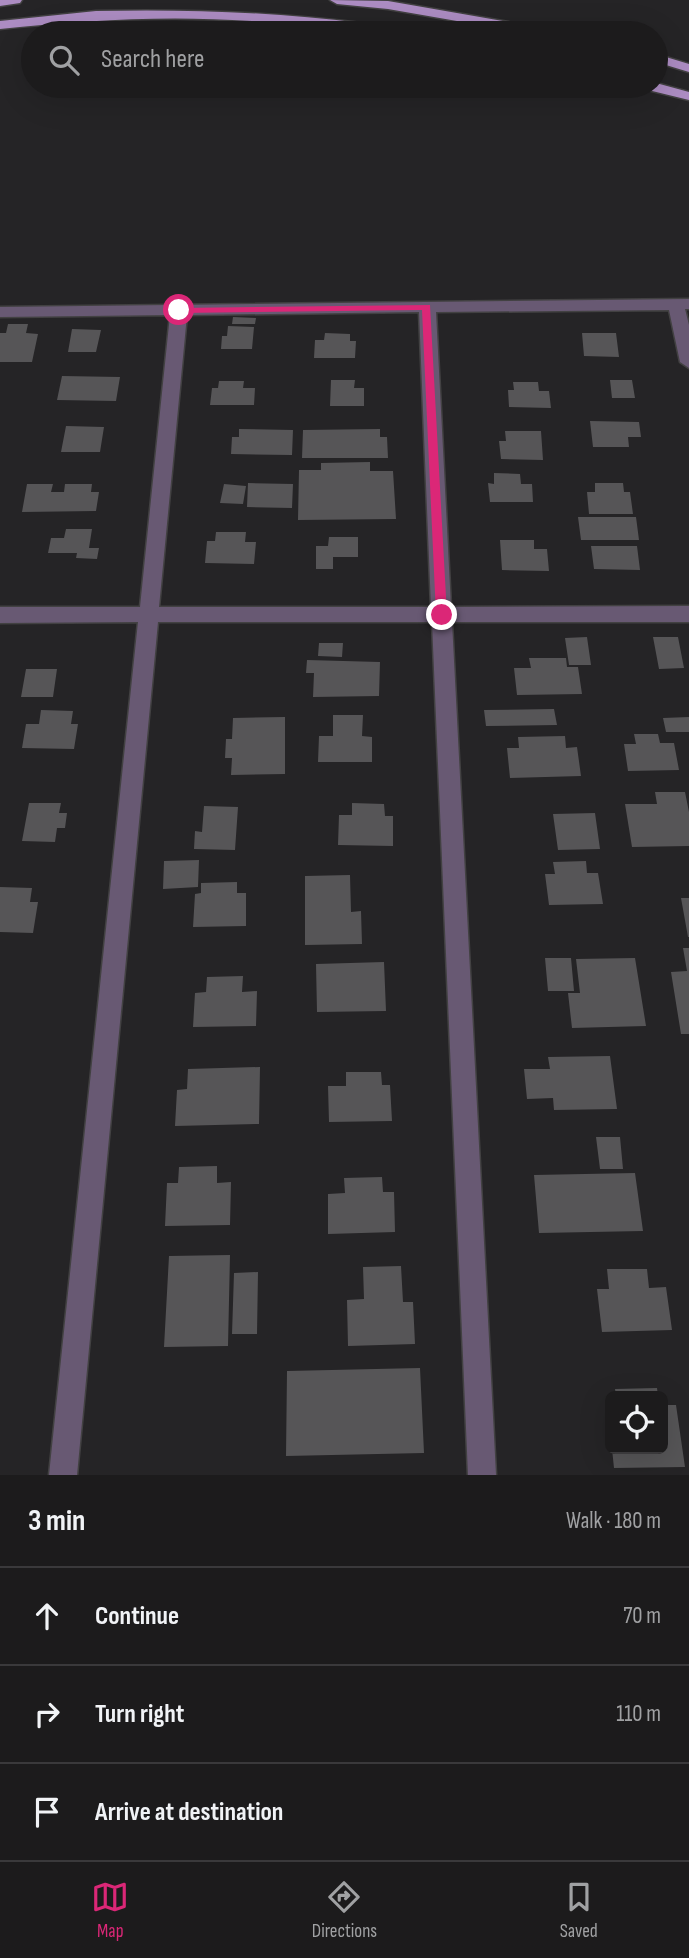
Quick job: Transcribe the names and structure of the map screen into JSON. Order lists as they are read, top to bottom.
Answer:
{
  "page": {
    "search": "Search here",
    "heading": ["3 min", "Walk · 180 m"],
    "list": [
      ["Continue", "70 m"],
      ["Turn right", "110 m"],
      "Arrive at destination"
    ],
    "nav": ["Map", "Directions", "Saved"]
  }
}
